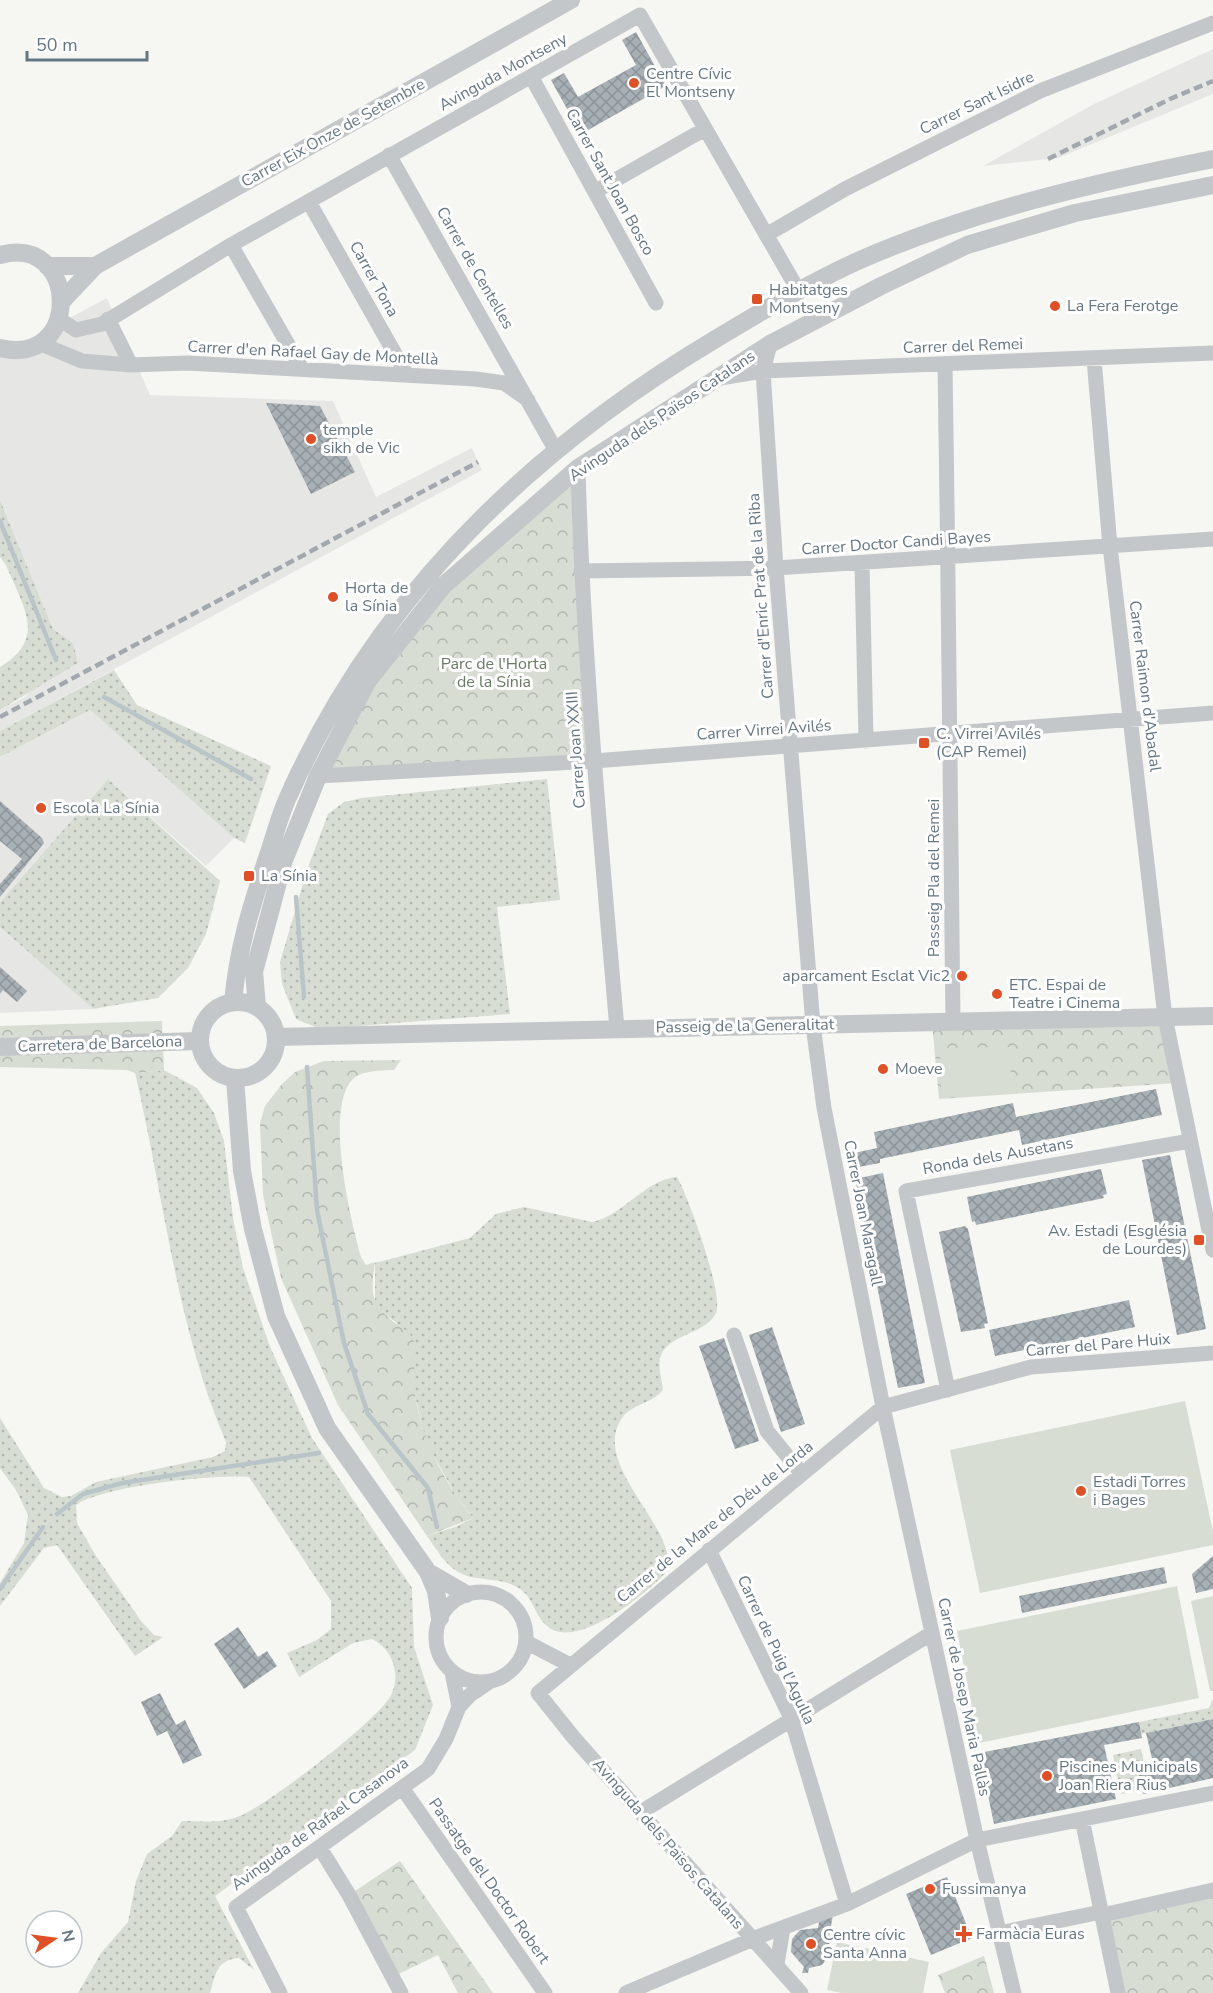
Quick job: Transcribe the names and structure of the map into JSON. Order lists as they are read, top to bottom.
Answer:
{
  "streets": {
    "street": [
      "Avinguda Montseny",
      "Carrer Sant Isidre",
      "Carrer Eix Onze de Setembre",
      "Carrer Sant Joan Bosco",
      "Carrer de Centelles",
      "Carrer Tona",
      "Carrer del Remei",
      "Carrer d'en Rafael Gay de Montellà",
      "Avinguda dels Països Catalans",
      "Carrer Doctor Candi Bayes",
      "Carrer d'Enric Prat de la Riba",
      "Carrer Raimon d'Abadal",
      "Carrer Virrei Avilés",
      "Carrer Joan XXIII",
      "Passeig Pla del Remei",
      "Passeig de la Generalitat",
      "Carretera de Barcelona",
      "Ronda dels Ausetans",
      "Carrer Joan Maragall",
      "Carrer del Pare Huix",
      "Carrer de la Mare de Déu de Lorda",
      "Carrer de Puig l'Agulla",
      "Carrer de Josep Maria Pallàs",
      "Avinguda de Rafael Casanova",
      "Passatge del Doctor Robert"
    ]
  },
  "crossings": [
    ["Avinguda Montseny", "Carrer Sant Isidre"],
    ["Avinguda Montseny", "Carrer Eix Onze de Setembre"],
    ["Avinguda Montseny", "Carrer Sant Joan Bosco"],
    ["Avinguda Montseny", "Carrer de Centelles"],
    ["Avinguda Montseny", "Carrer Tona"],
    ["Avinguda Montseny", "Avinguda dels Països Catalans"],
    ["Carrer Eix Onze de Setembre", "Carrer d'en Rafael Gay de Montellà"],
    ["Carrer de Centelles", "Carrer d'en Rafael Gay de Montellà"],
    ["Carrer Tona", "Carrer d'en Rafael Gay de Montellà"],
    ["Carrer del Remei", "Avinguda dels Països Catalans"],
    ["Carrer del Remei", "Carrer d'Enric Prat de la Riba"],
    ["Carrer del Remei", "Carrer Raimon d'Abadal"],
    ["Carrer del Remei", "Passeig Pla del Remei"],
    ["Carrer d'en Rafael Gay de Montellà", "Avinguda dels Països Catalans"],
    ["Avinguda dels Països Catalans", "Carrer d'Enric Prat de la Riba"],
    ["Avinguda dels Països Catalans", "Carrer Virrei Avilés"],
    ["Avinguda dels Països Catalans", "Carrer Joan XXIII"],
    ["Avinguda dels Països Catalans", "Passeig de la Generalitat"],
    ["Avinguda dels Països Catalans", "Carretera de Barcelona"],
    ["Avinguda dels Països Catalans", "Carrer de la Mare de Déu de Lorda"],
    ["Carrer Doctor Candi Bayes", "Carrer d'Enric Prat de la Riba"],
    ["Carrer Doctor Candi Bayes", "Carrer Raimon d'Abadal"],
    ["Carrer Doctor Candi Bayes", "Carrer Joan XXIII"],
    ["Carrer Doctor Candi Bayes", "Passeig Pla del Remei"],
    ["Carrer d'Enric Prat de la Riba", "Carrer Virrei Avilés"],
    ["Carrer d'Enric Prat de la Riba", "Passeig de la Generalitat"],
    ["Carrer d'Enric Prat de la Riba", "Carrer Joan Maragall"],
    ["Carrer Raimon d'Abadal", "Carrer Virrei Avilés"],
    ["Carrer Raimon d'Abadal", "Passeig de la Generalitat"],
    ["Carrer Raimon d'Abadal", "Ronda dels Ausetans"],
    ["Carrer Virrei Avilés", "Carrer Joan XXIII"],
    ["Carrer Virrei Avilés", "Passeig Pla del Remei"],
    ["Carrer Joan XXIII", "Passeig de la Generalitat"],
    ["Passeig Pla del Remei", "Passeig de la Generalitat"],
    ["Passeig de la Generalitat", "Carretera de Barcelona"],
    ["Passeig de la Generalitat", "Carrer Joan Maragall"],
    ["Ronda dels Ausetans", "Carrer del Pare Huix"],
    ["Carrer Joan Maragall", "Carrer del Pare Huix"],
    ["Carrer Joan Maragall", "Carrer de la Mare de Déu de Lorda"],
    ["Carrer Joan Maragall", "Carrer de Josep Maria Pallàs"],
    ["Carrer del Pare Huix", "Carrer de la Mare de Déu de Lorda"],
    ["Carrer del Pare Huix", "Carrer de Josep Maria Pallàs"],
    ["Carrer de la Mare de Déu de Lorda", "Carrer de Puig l'Agulla"],
    ["Carrer de la Mare de Déu de Lorda", "Carrer de Josep Maria Pallàs"],
    ["Avinguda de Rafael Casanova", "Passatge del Doctor Robert"]
  ],
  "parks": ["Parc de l'Horta de la Sínia"],
  "places": {
    "other": [
      "Centre Cívic El Montseny",
      "La Fera Ferotge",
      "temple sikh de Vic",
      "Horta de la Sínia",
      "Escola La Sínia",
      "aparcament Esclat Vic2",
      "ETC. Espai de Teatre i Cinema",
      "Moeve",
      "Estadi Torres i Bages",
      "Piscines Municipals Joan Riera Rius",
      "Fussimanya",
      "Centre cívic Santa Anna"
    ],
    "transit": [
      "Habitatges Montseny",
      "C. Virrei Avilés (CAP Remei)",
      "La Sínia",
      "Av. Estadi (Església de Lourdes)"
    ],
    "health": ["Farmàcia Euras"]
  },
  "scale_bar": "50 m",
  "north": "right"
}
